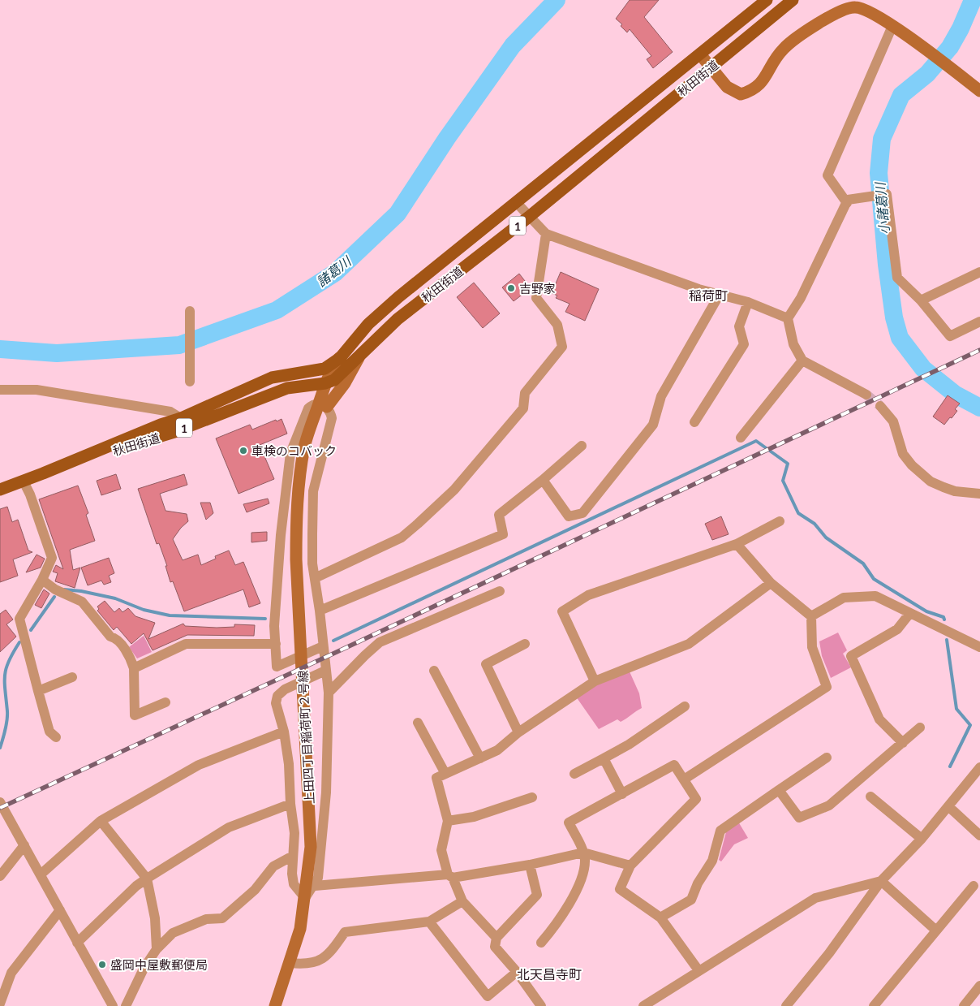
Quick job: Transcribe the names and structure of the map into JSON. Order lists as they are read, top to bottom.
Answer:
{
  "streets": {
    "main road": ["秋田街道", "1"],
    "street": ["上田四丁目稲荷町２号線"]
  },
  "districts": ["稲荷町", "北天昌寺町"],
  "water": ["小諸葛川", "諸葛川"],
  "places": ["吉野家", "車検のコバック", "盛岡中屋敷郵便局"]
}
